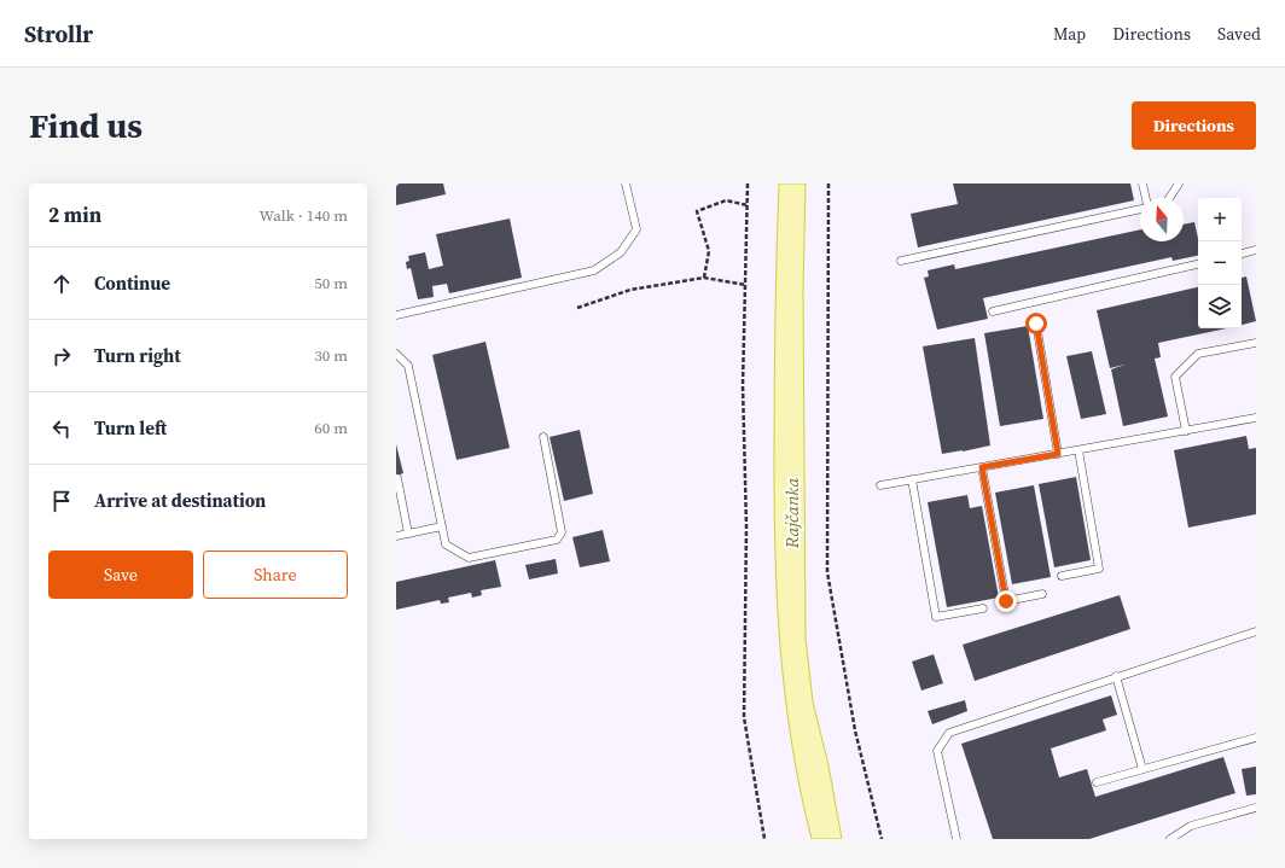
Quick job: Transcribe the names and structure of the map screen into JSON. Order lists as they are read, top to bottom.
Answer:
{
  "water": ["Rajčanka"],
  "north": "top",
  "page": {
    "header": "Strollr",
    "nav": ["Map", "Directions", "Saved"],
    "buttons": [
      "Directions",
      ["Save", "Share"]
    ],
    "title": "Find us",
    "heading": ["2 min", "Walk · 140 m"],
    "map_buttons": ["+", "−"],
    "list": [
      ["Continue", "50 m"],
      ["Turn right", "30 m"],
      ["Turn left", "60 m"],
      "Arrive at destination"
    ]
  }
}
